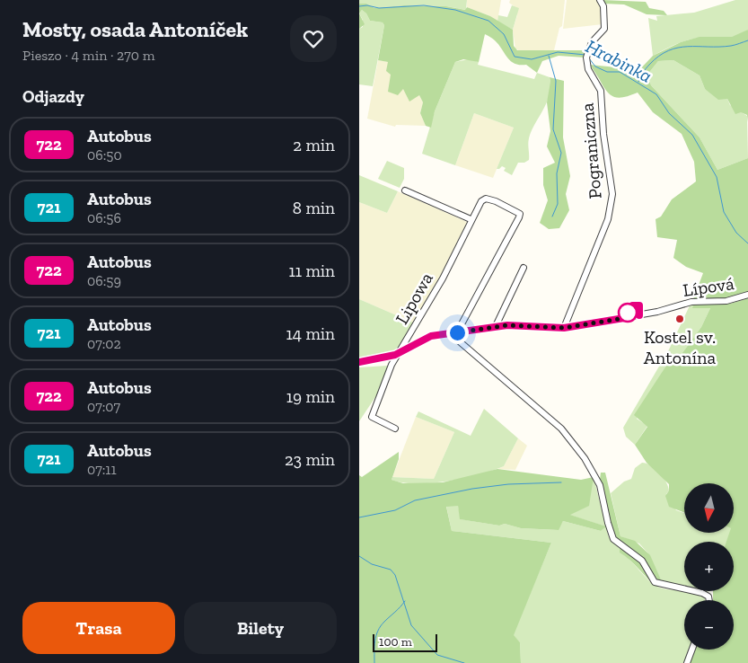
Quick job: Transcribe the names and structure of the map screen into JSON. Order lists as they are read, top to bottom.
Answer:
{
  "streets": {
    "street": ["Pograniczna", "Lípová", "Lipowa"]
  },
  "crossings": [
    ["Pograniczna", "Lípová"],
    ["Lípová", "Lipowa"]
  ],
  "water": ["Hrabinka"],
  "places": ["Kostel sv. Antonína"],
  "lines": ["bus line 722"],
  "scale_bar": "100 m",
  "north": "bottom",
  "page": {
    "heading": [
      ["Mosty, osada Antoníček", "Pieszo · 4 min · 270 m"],
      "Odjazdy"
    ],
    "list": [
      {
        "mark": "722",
        "name": "Autobus",
        "note": "06:50",
        "value": "2 min"
      },
      {
        "mark": "721",
        "name": "Autobus",
        "note": "06:56",
        "value": "8 min"
      },
      {
        "mark": "722",
        "name": "Autobus",
        "note": "06:59",
        "value": "11 min"
      },
      {
        "mark": "721",
        "name": "Autobus",
        "note": "07:02",
        "value": "14 min"
      },
      {
        "mark": "722",
        "name": "Autobus",
        "note": "07:07",
        "value": "19 min"
      },
      {
        "mark": "721",
        "name": "Autobus",
        "note": "07:11",
        "value": "23 min"
      }
    ],
    "map_buttons": ["+", "−"],
    "buttons": ["Trasa", "Bilety"],
    "scale": "100 m"
  }
}
